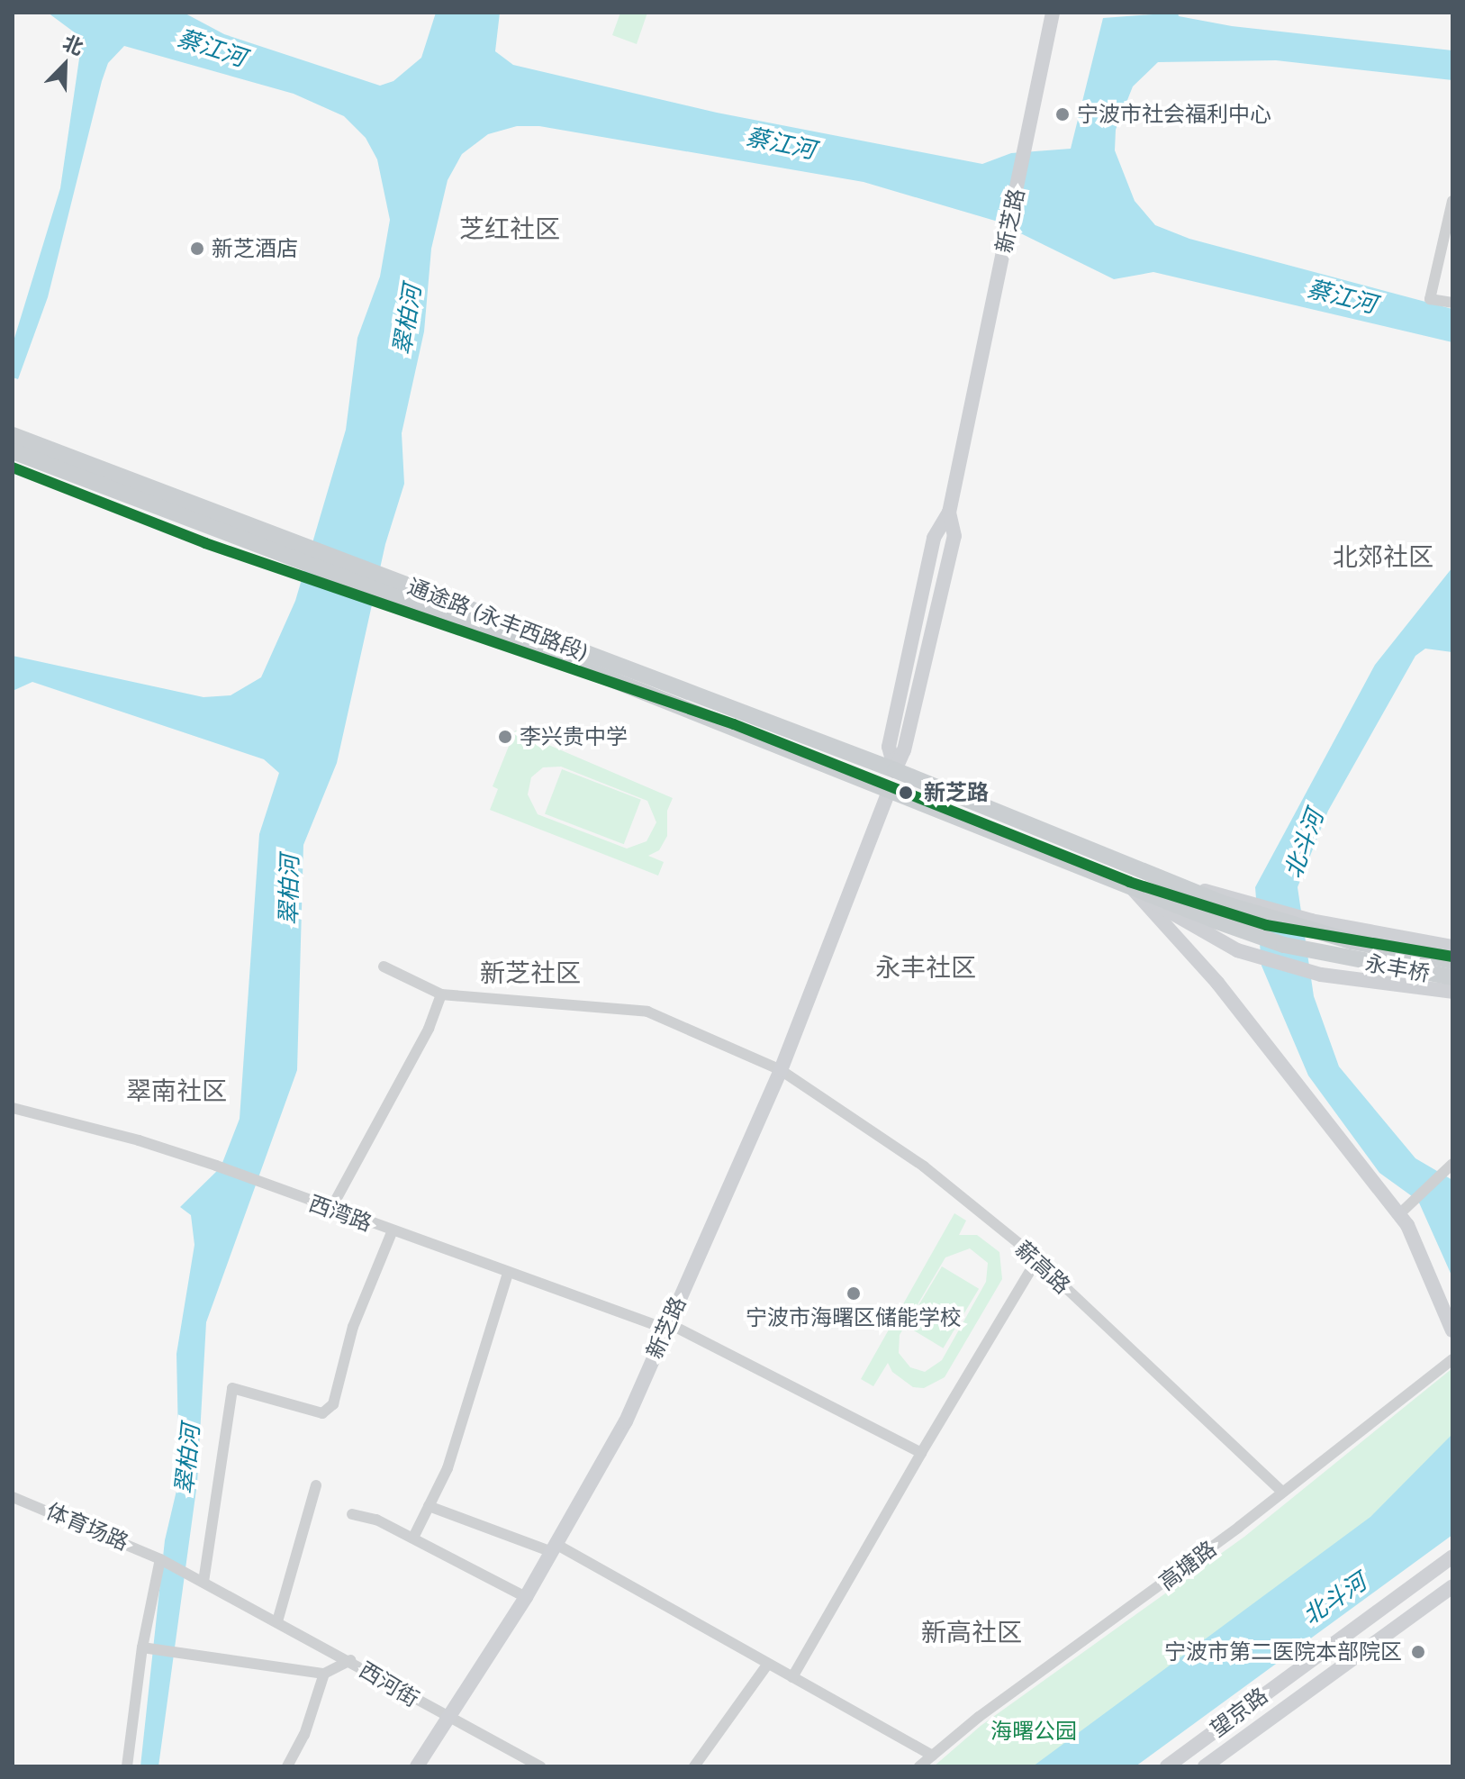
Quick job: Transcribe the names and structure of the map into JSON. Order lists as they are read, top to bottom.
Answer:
{
  "streets": {
    "main road": [
      "新芝路",
      "通途路 (永丰西路段)",
      "永丰桥",
      "望京路"
    ],
    "street": [
      "西湾路",
      "薪高路",
      "体育场路",
      "高塘路",
      "西河街"
    ]
  },
  "crossings": [
    ["新芝路", "通途路 (永丰西路段)"],
    ["新芝路", "西湾路"],
    ["新芝路", "薪高路"],
    ["新芝路", "西河街"],
    ["通途路 (永丰西路段)", "永丰桥"],
    ["薪高路", "高塘路"],
    ["体育场路", "西河街"]
  ],
  "districts": [
    "芝红社区",
    "北郊社区",
    "永丰社区",
    "新芝社区",
    "翠南社区",
    "新高社区"
  ],
  "water": ["蔡江河", "翠柏河", "北斗河"],
  "parks": ["海曙公园"],
  "places": [
    "宁波市社会福利中心",
    "新芝酒店",
    "李兴贵中学",
    "新芝路",
    "宁波市海曙区储能学校",
    "宁波市第二医院本部院区"
  ],
  "north": "top right"
}
